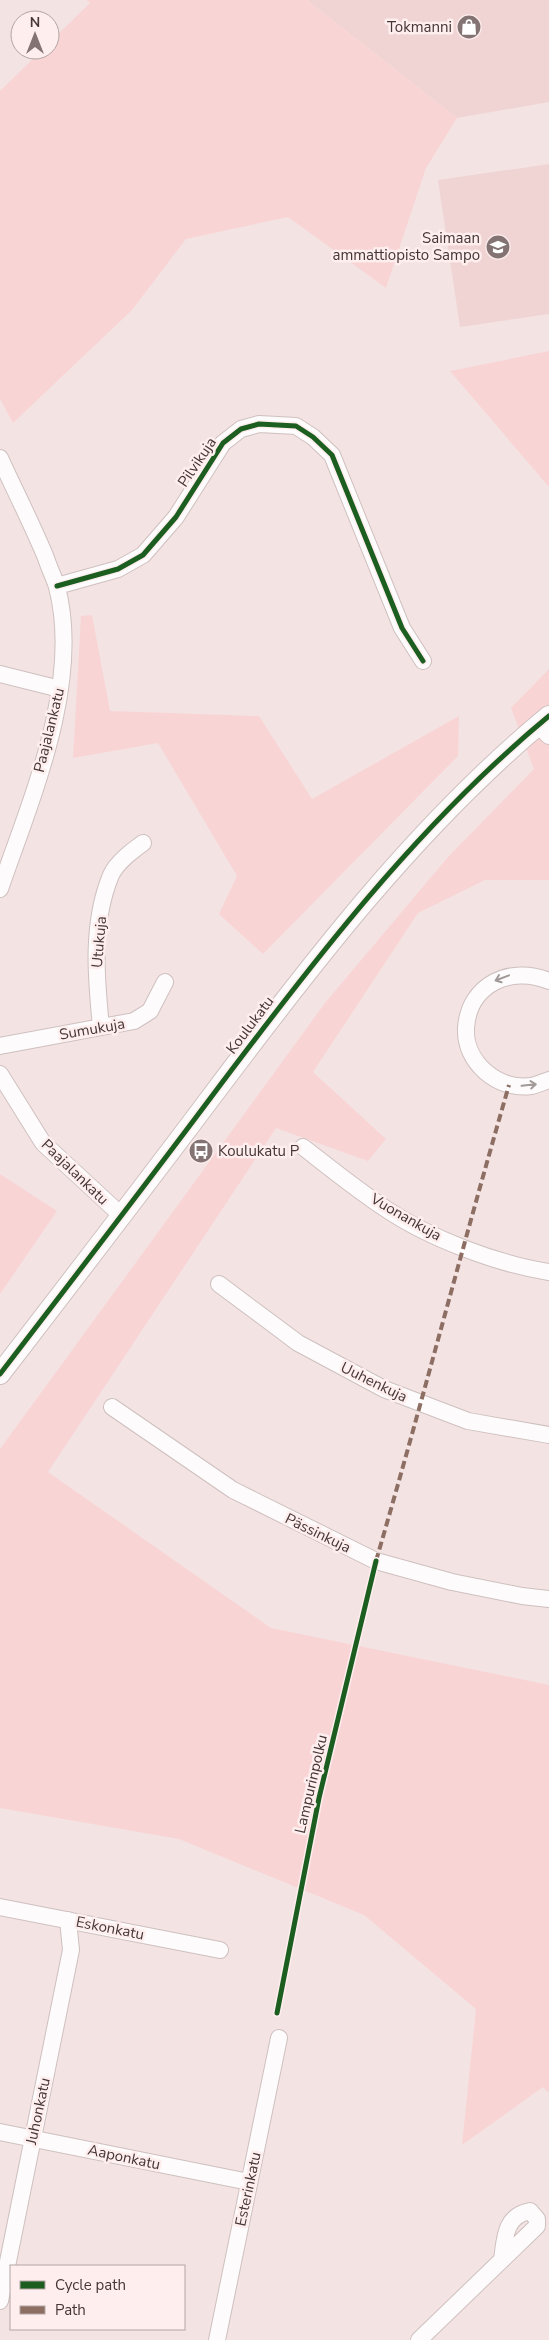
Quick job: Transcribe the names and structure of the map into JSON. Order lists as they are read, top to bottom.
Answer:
{
  "streets": {
    "street": [
      "Pilvikuja",
      "Paajalankatu",
      "Utukuja",
      "Koulukatu",
      "Sumukuja",
      "Vuonankuja",
      "Uuhenkuja",
      "Pässinkuja",
      "Eskonkatu",
      "Juhonkatu",
      "Aaponkatu",
      "Esterinkatu"
    ],
    "cycle path": ["Lampurinpolku"]
  },
  "crossings": [
    ["Pilvikuja", "Paajalankatu"],
    ["Paajalankatu", "Koulukatu"],
    ["Utukuja", "Sumukuja"],
    ["Eskonkatu", "Juhonkatu"],
    ["Juhonkatu", "Aaponkatu"],
    ["Aaponkatu", "Esterinkatu"]
  ],
  "places": {
    "shop": ["Tokmanni"],
    "school or university": ["Saimaan ammattiopisto Sampo"],
    "bus stop": ["Koulukatu P"]
  },
  "legend": ["Cycle path", "Path"],
  "north": "top"
}
